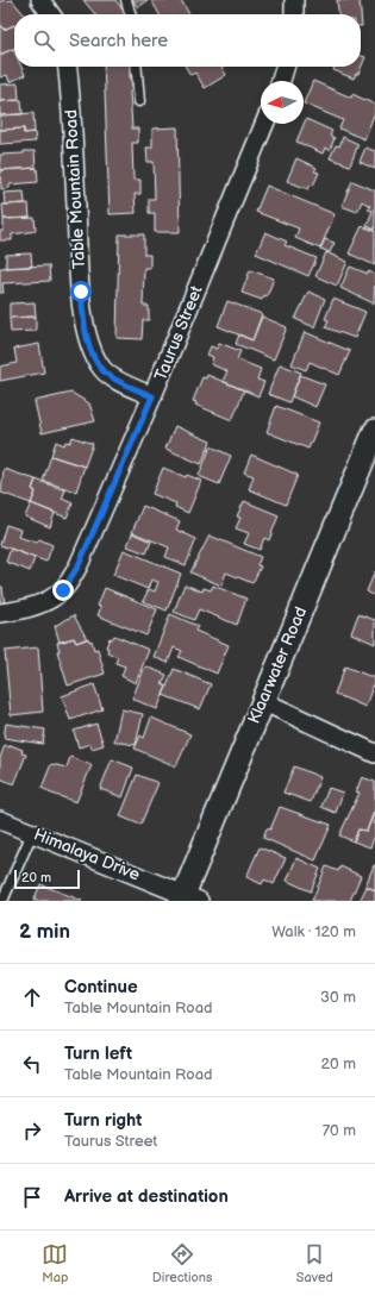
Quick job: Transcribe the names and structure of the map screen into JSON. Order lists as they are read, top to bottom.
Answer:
{
  "streets": {
    "street": [
      "Table Mountain Road",
      "Taurus Street",
      "Klaarwater Road",
      "Himalaya Drive"
    ]
  },
  "crossings": [
    ["Table Mountain Road", "Taurus Street"],
    ["Klaarwater Road", "Himalaya Drive"]
  ],
  "scale_bar": "20 m",
  "north": "left",
  "page": {
    "search": "Search here",
    "scale": "20 m",
    "heading": ["2 min", "Walk · 120 m"],
    "list": [
      ["Continue", "Table Mountain Road", "30 m"],
      ["Turn left", "Table Mountain Road", "20 m"],
      ["Turn right", "Taurus Street", "70 m"],
      "Arrive at destination"
    ],
    "nav": ["Map", "Directions", "Saved"]
  }
}
